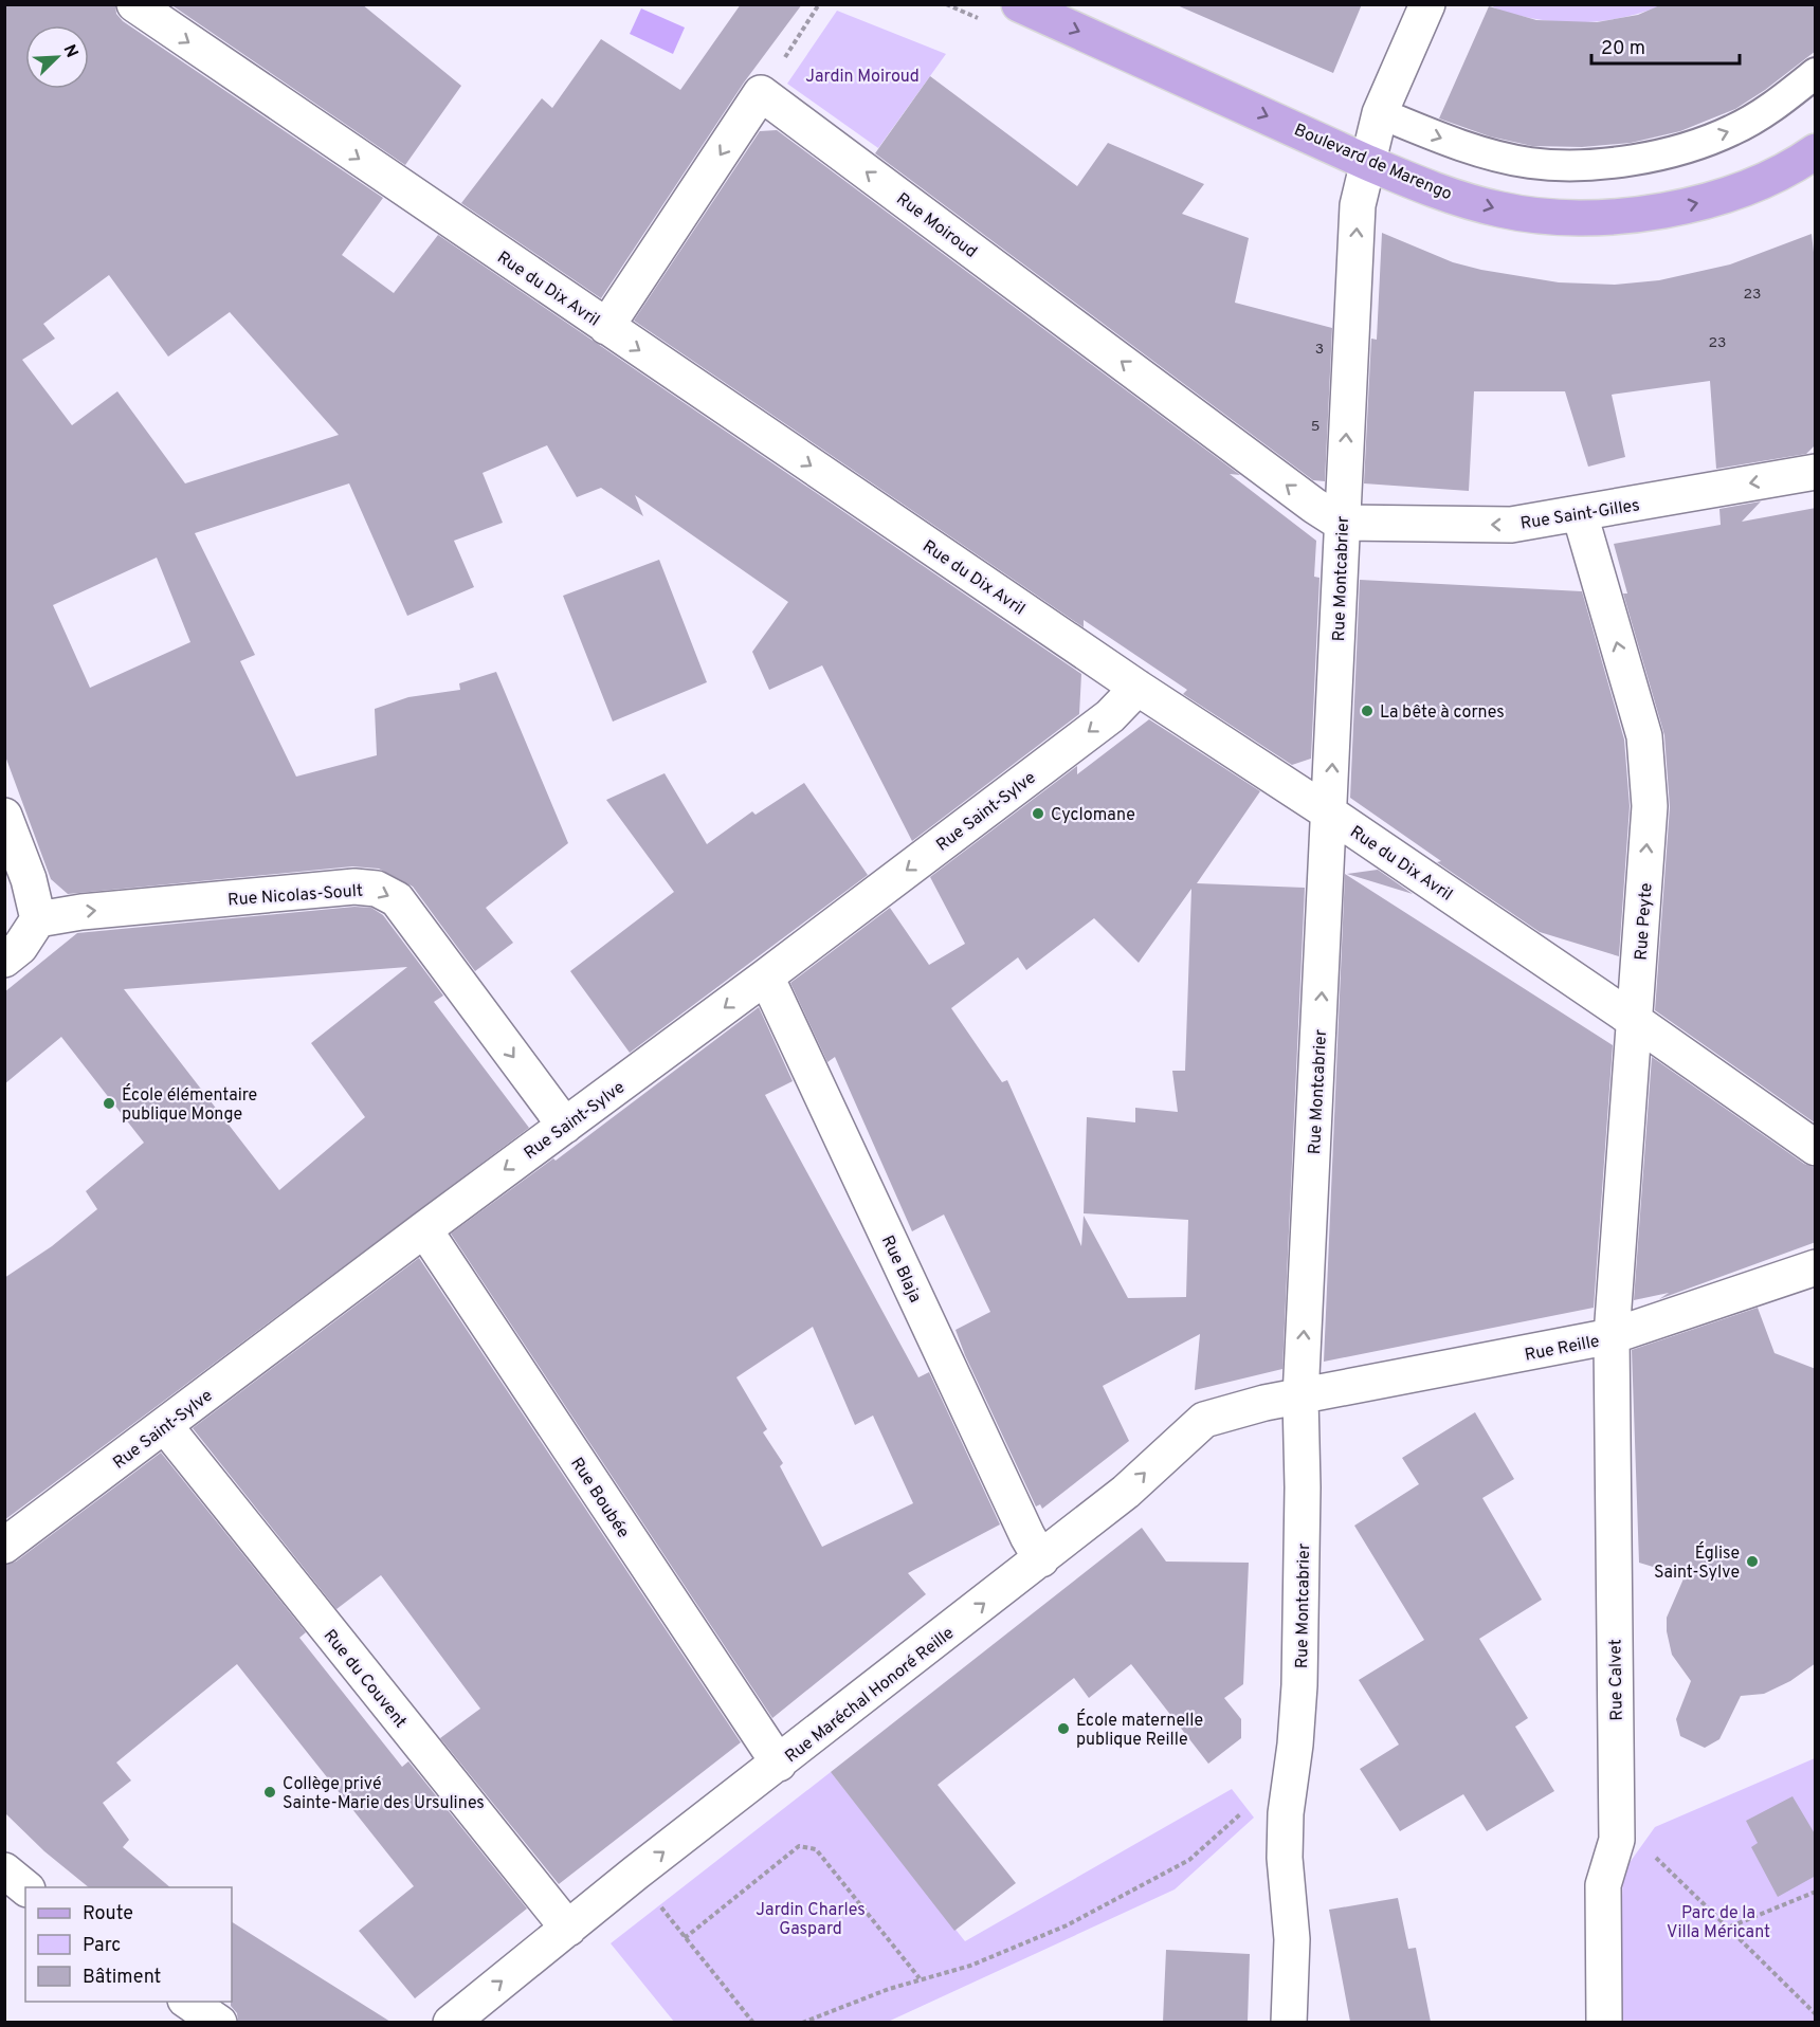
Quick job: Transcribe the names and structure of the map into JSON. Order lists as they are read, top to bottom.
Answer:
{
  "streets": {
    "main road": ["Boulevard de Marengo"],
    "street": [
      "Rue Moiroud",
      "Rue du Dix Avril",
      "Rue Saint-Gilles",
      "Rue Montcabrier",
      "Rue Saint-Sylve",
      "Rue Nicolas-Soult",
      "Rue Peyte",
      "Rue Blaja",
      "Rue Reille",
      "Rue Boubée",
      "Rue du Couvent",
      "Rue Calvet",
      "Rue Maréchal Honoré Reille"
    ]
  },
  "crossings": [
    ["Boulevard de Marengo", "Rue Montcabrier"],
    ["Rue Moiroud", "Rue Saint-Gilles"],
    ["Rue Moiroud", "Rue Montcabrier"],
    ["Rue du Dix Avril", "Rue Montcabrier"],
    ["Rue du Dix Avril", "Rue Saint-Sylve"],
    ["Rue du Dix Avril", "Rue Peyte"],
    ["Rue Saint-Gilles", "Rue Montcabrier"],
    ["Rue Saint-Gilles", "Rue Peyte"],
    ["Rue Montcabrier", "Rue Reille"],
    ["Rue Montcabrier", "Rue Maréchal Honoré Reille"],
    ["Rue Saint-Sylve", "Rue Nicolas-Soult"],
    ["Rue Saint-Sylve", "Rue Blaja"],
    ["Rue Saint-Sylve", "Rue Boubée"],
    ["Rue Saint-Sylve", "Rue du Couvent"],
    ["Rue Peyte", "Rue Reille"],
    ["Rue Peyte", "Rue Calvet"],
    ["Rue Blaja", "Rue Maréchal Honoré Reille"],
    ["Rue Reille", "Rue Calvet"],
    ["Rue Reille", "Rue Maréchal Honoré Reille"],
    ["Rue Boubée", "Rue Maréchal Honoré Reille"],
    ["Rue du Couvent", "Rue Maréchal Honoré Reille"]
  ],
  "one_way": [
    "Boulevard de Marengo",
    "Rue Moiroud",
    "Rue du Dix Avril",
    "Rue Saint-Gilles",
    "Rue Montcabrier",
    "Rue Saint-Sylve",
    "Rue Nicolas-Soult",
    "Rue Peyte",
    "Rue Maréchal Honoré Reille"
  ],
  "parks": ["Jardin Moiroud", "Jardin Charles Gaspard", "Parc de la Villa Méricant"],
  "places": [
    "La bête à cornes",
    "Cyclomane",
    "École élémentaire publique Monge",
    "Église Saint-Sylve",
    "École maternelle publique Reille",
    "Collège privé Sainte-Marie des Ursulines"
  ],
  "house_numbers": [
    "23",
    "23",
    "3",
    "5"
  ],
  "legend": ["Route", "Parc", "Bâtiment"],
  "scale_bar": "20 m",
  "north": "top right"
}
